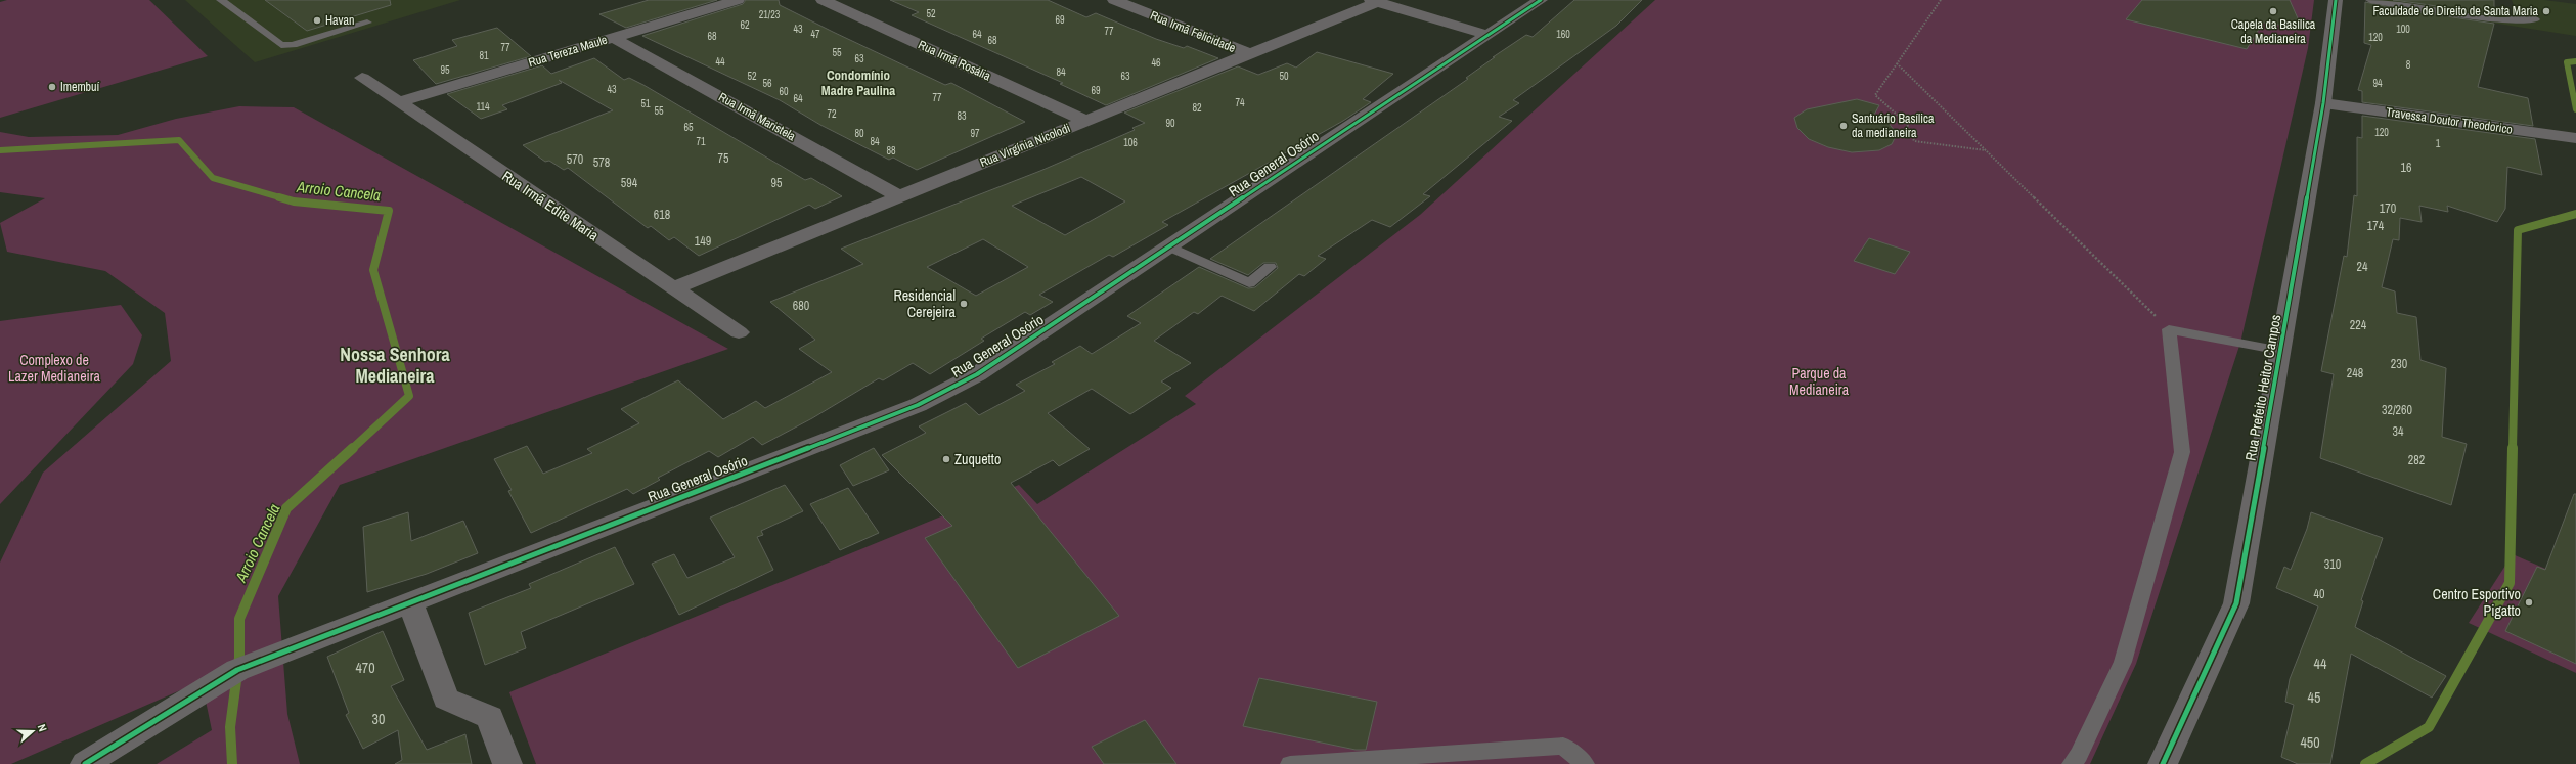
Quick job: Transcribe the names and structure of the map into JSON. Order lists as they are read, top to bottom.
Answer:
{
  "streets": {
    "street": [
      "Rua Irmã Felicidade",
      "Rua Tereza Maule",
      "Rua Irmã Rosália",
      "Rua Irmã Maristela",
      "Travessa Doutor Theodorico",
      "Rua Virgínia Nicolodi",
      "Rua General Osório",
      "Rua Irmã Edite Maria",
      "Rua Prefeito Heitor Campos"
    ]
  },
  "crossings": [
    ["Rua Irmã Felicidade", "Rua Virgínia Nicolodi"],
    ["Rua Tereza Maule", "Rua Irmã Maristela"],
    ["Rua Tereza Maule", "Rua Irmã Edite Maria"],
    ["Rua Irmã Rosália", "Rua Virgínia Nicolodi"],
    ["Rua Irmã Maristela", "Rua Virgínia Nicolodi"],
    ["Travessa Doutor Theodorico", "Rua Prefeito Heitor Campos"],
    ["Rua Virgínia Nicolodi", "Rua Irmã Edite Maria"]
  ],
  "districts": ["Condomínio Madre Paulina", "Nossa Senhora Medianeira"],
  "water": ["Arroio Cancela"],
  "parks": ["Complexo de Lazer Medianeira", "Parque da Medianeira"],
  "places": [
    "Capela da Basílica da Medianeira",
    "Faculdade de Direito de Santa Maria",
    "Havan",
    "Imembuí",
    "Santuário Basílica da medianeira",
    "Residencial Cerejeira",
    "Zuquetto",
    "Centro Esportivo Pigatto"
  ],
  "house_numbers": [
    "52",
    "21/23",
    "69",
    "62",
    "43",
    "100",
    "77",
    "47",
    "64",
    "160",
    "68",
    "120",
    "68",
    "77",
    "55",
    "81",
    "63",
    "44",
    "46",
    "8",
    "95",
    "84",
    "52",
    "63",
    "50",
    "56",
    "94",
    "43",
    "69",
    "60",
    "77",
    "64",
    "74",
    "51",
    "114",
    "82",
    "55",
    "72",
    "83",
    "90",
    "65",
    "120",
    "80",
    "97",
    "71",
    "84",
    "106",
    "1",
    "88",
    "75",
    "570",
    "578",
    "16",
    "594",
    "95",
    "170",
    "618",
    "174",
    "149",
    "24",
    "680",
    "224",
    "230",
    "248",
    "32/260",
    "34",
    "282",
    "310",
    "40",
    "44",
    "470",
    "45",
    "30",
    "450"
  ],
  "north": "right"
}
